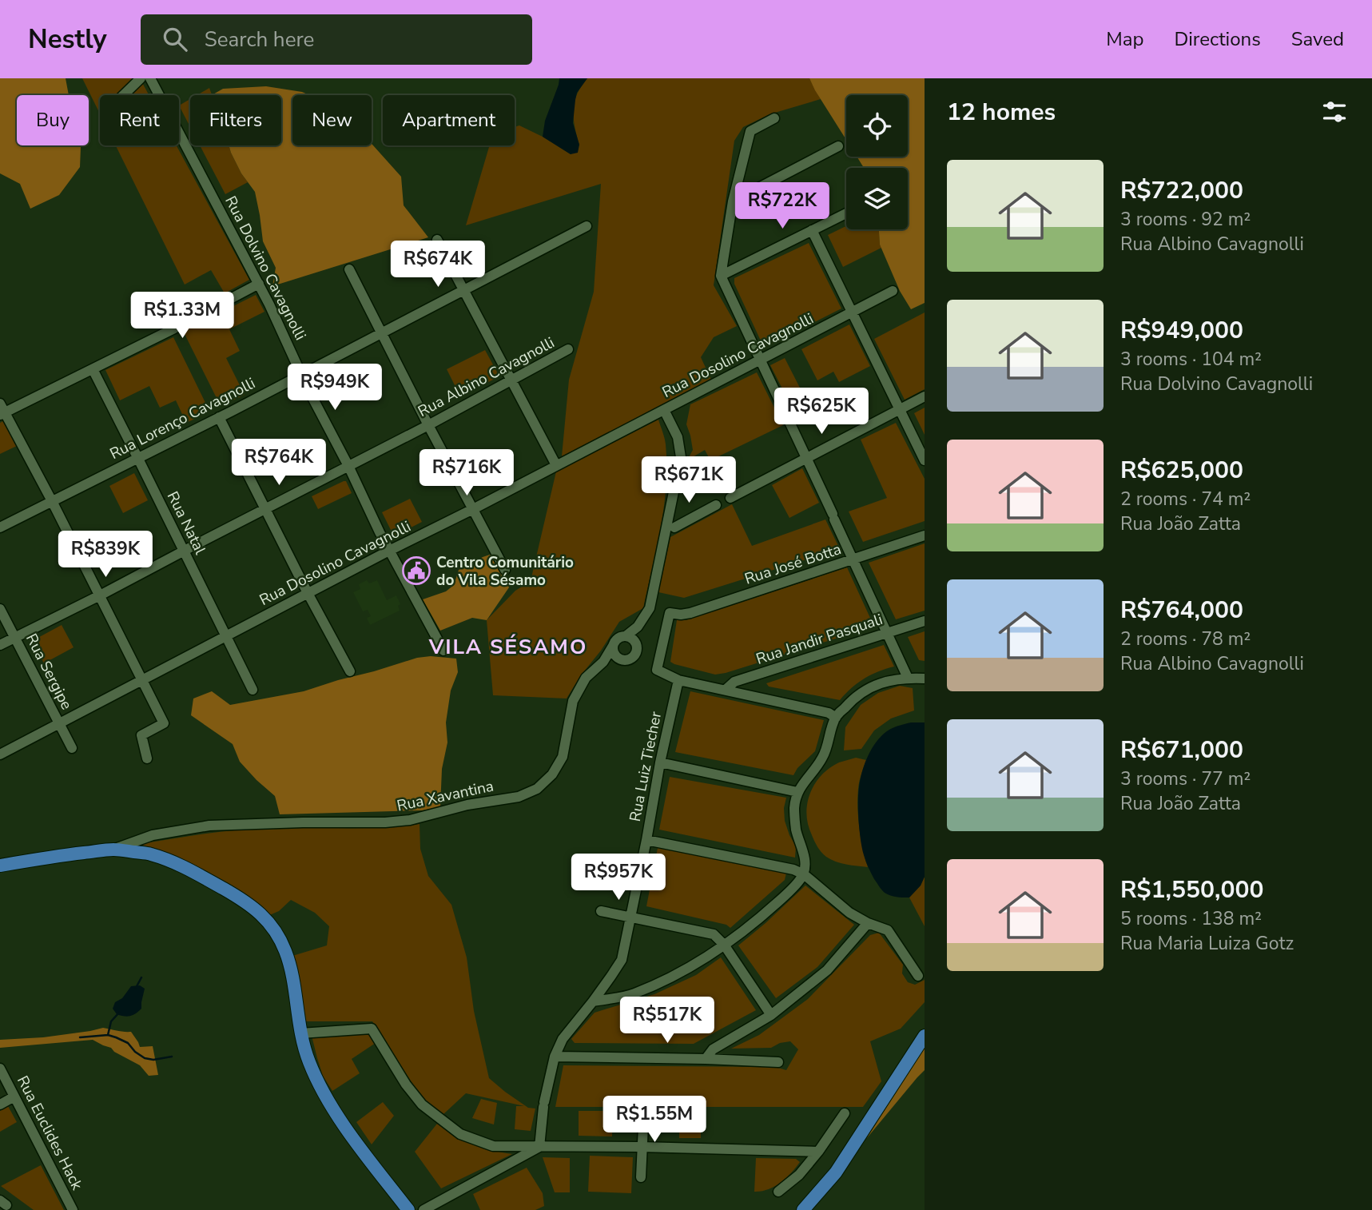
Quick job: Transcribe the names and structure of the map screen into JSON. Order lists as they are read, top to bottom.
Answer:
{
  "streets": {
    "street": [
      "Rua Dolvino Cavagnolli",
      "Rua Dosolino Cavagnolli",
      "Rua Albino Cavagnolli",
      "Rua Lorenço Cavagnolli",
      "Rua Natal",
      "Rua José Botta",
      "Rua Jandir Pasquali",
      "Rua Sergipe",
      "Rua Luiz Tiecher",
      "Rua Xavantina",
      "Rua Euclides Hack"
    ]
  },
  "crossings": [
    ["Rua Dolvino Cavagnolli", "Rua Dosolino Cavagnolli"],
    ["Rua Dolvino Cavagnolli", "Rua Albino Cavagnolli"],
    ["Rua Dolvino Cavagnolli", "Rua Lorenço Cavagnolli"],
    ["Rua Dosolino Cavagnolli", "Rua Natal"],
    ["Rua Dosolino Cavagnolli", "Rua Sergipe"],
    ["Rua Albino Cavagnolli", "Rua Natal"],
    ["Rua Albino Cavagnolli", "Rua Sergipe"],
    ["Rua Lorenço Cavagnolli", "Rua Natal"],
    ["Rua José Botta", "Rua Luiz Tiecher"]
  ],
  "districts": ["VILA SÉSAMO"],
  "places": {
    "public building": ["Centro Comunitário do Vila Sésamo"]
  },
  "page": {
    "header": "Nestly",
    "search": "Search here",
    "nav": ["Map", "Directions", "Saved"],
    "heading": "12 homes",
    "chip": [
      "Buy",
      "Rent",
      "Filters",
      "New",
      "Apartment"
    ],
    "list": [
      {
        "name": "R$722,000",
        "note": "3 rooms · 92 m² · Rua Albino Cavagnolli"
      },
      {
        "name": "R$949,000",
        "note": "3 rooms · 104 m² · Rua Dolvino Cavagnolli"
      },
      {
        "name": "R$625,000",
        "note": "2 rooms · 74 m² · Rua João Zatta"
      },
      {
        "name": "R$764,000",
        "note": "2 rooms · 78 m² · Rua Albino Cavagnolli"
      },
      {
        "name": "R$671,000",
        "note": "3 rooms · 77 m² · Rua João Zatta"
      },
      {
        "name": "R$1,550,000",
        "note": "5 rooms · 138 m² · Rua Maria Luiza Gotz"
      }
    ],
    "price": [
      "R$722K",
      "R$674K",
      "R$1.33M",
      "R$949K",
      "R$625K",
      "R$764K",
      "R$716K",
      "R$671K",
      "R$839K",
      "R$957K",
      "R$517K",
      "R$1.55M"
    ]
  }
}
